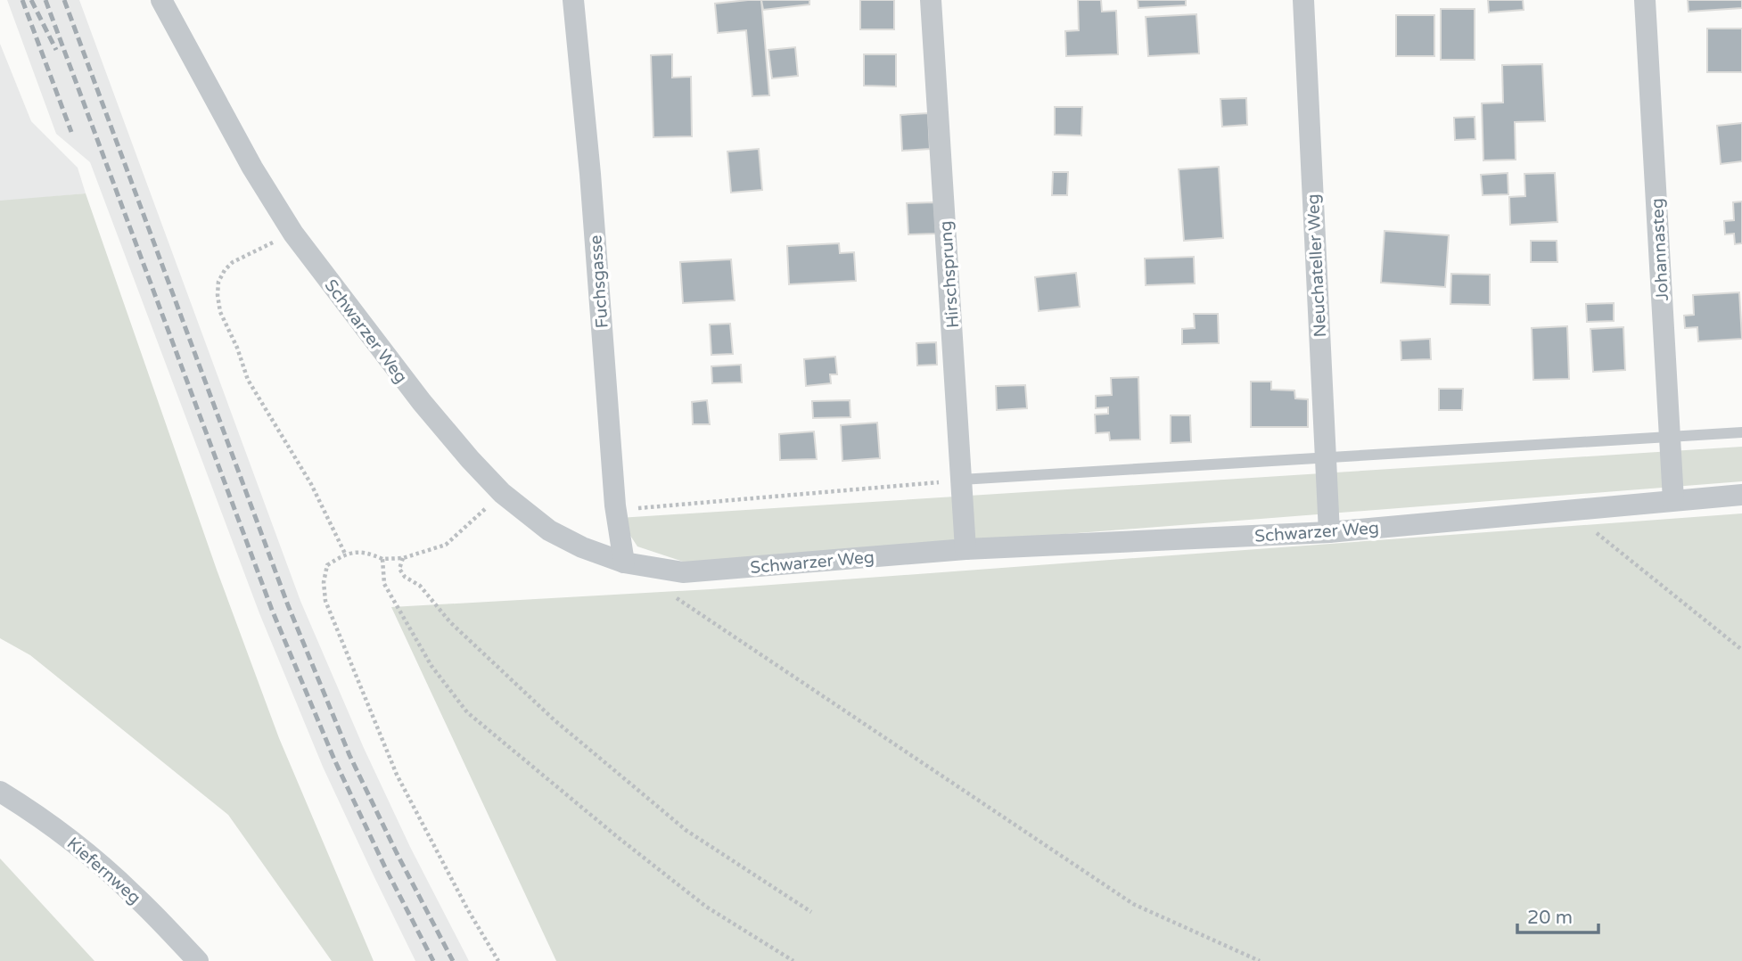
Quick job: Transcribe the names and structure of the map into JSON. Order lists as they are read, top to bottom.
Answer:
{
  "streets": {
    "street": [
      "Johannasteg",
      "Neuchateller Weg",
      "Hirschsprung",
      "Fuchsgasse",
      "Schwarzer Weg",
      "Kiefernweg"
    ]
  },
  "crossings": [
    ["Johannasteg", "Schwarzer Weg"],
    ["Neuchateller Weg", "Schwarzer Weg"],
    ["Hirschsprung", "Schwarzer Weg"],
    ["Fuchsgasse", "Schwarzer Weg"]
  ],
  "scale_bar": "20 m"
}
